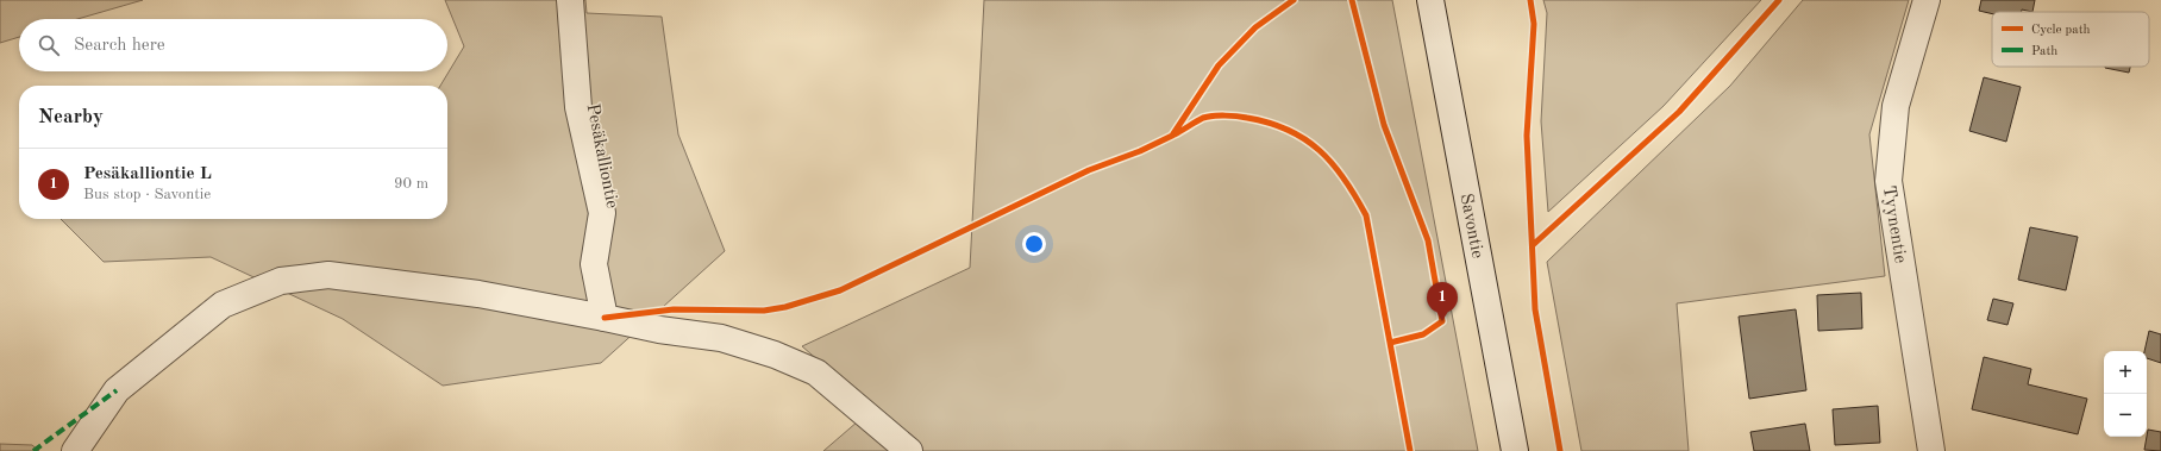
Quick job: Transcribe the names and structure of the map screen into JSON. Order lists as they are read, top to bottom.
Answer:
{
  "streets": {
    "street": ["Pesäkalliontie", "Tyynentie", "Savontie"]
  },
  "legend": ["Cycle path", "Path"],
  "page": {
    "search": "Search here",
    "heading": "Nearby",
    "list": [
      {
        "mark": "1",
        "name": "Pesäkalliontie L",
        "note": "Bus stop · Savontie",
        "value": "90 m"
      }
    ],
    "pins": "1",
    "map_buttons": ["+", "−"]
  }
}
